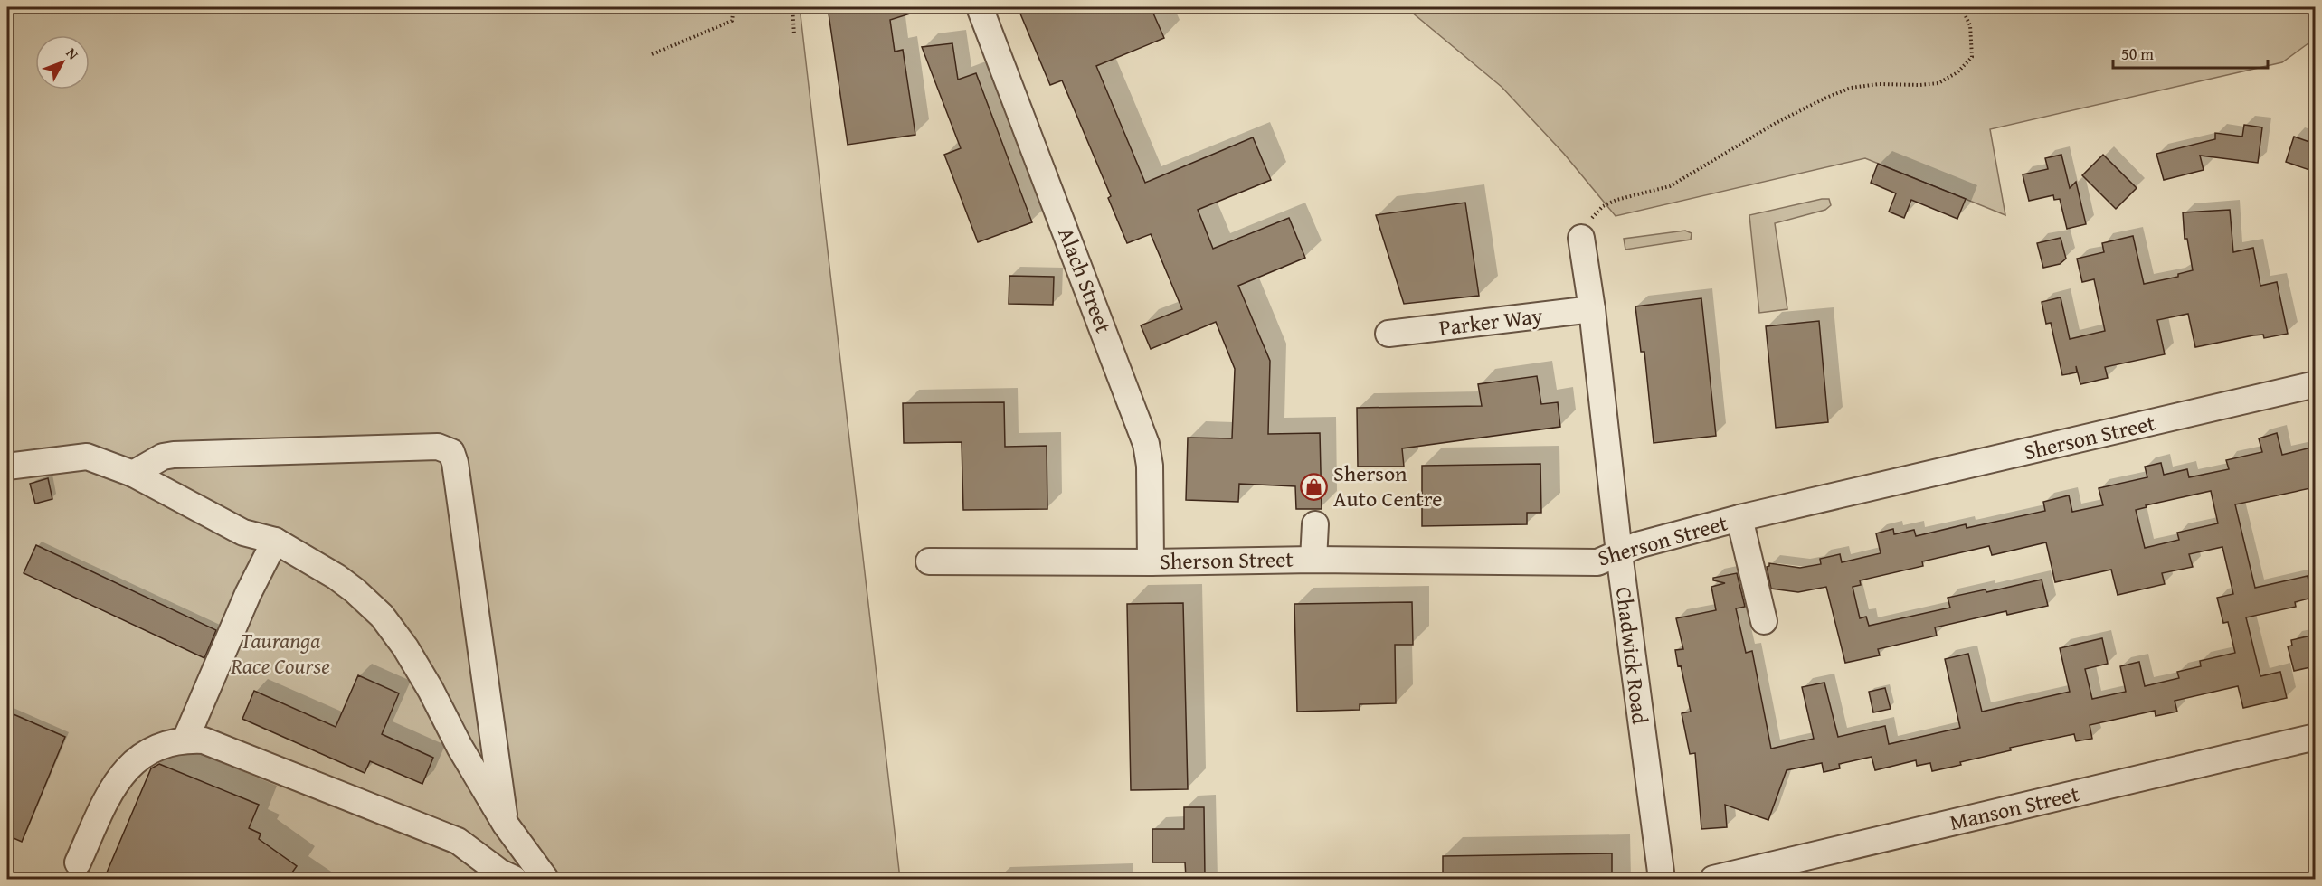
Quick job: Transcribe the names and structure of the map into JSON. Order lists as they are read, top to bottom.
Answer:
{
  "streets": {
    "street": [
      "Alach Street",
      "Parker Way",
      "Sherson Street",
      "Chadwick Road",
      "Manson Street"
    ]
  },
  "crossings": [
    ["Alach Street", "Sherson Street"],
    ["Parker Way", "Chadwick Road"],
    ["Sherson Street", "Chadwick Road"]
  ],
  "parks": ["Tauranga Race Course"],
  "places": {
    "shop": ["Sherson Auto Centre"]
  },
  "scale_bar": "50 m",
  "north": "top right"
}
